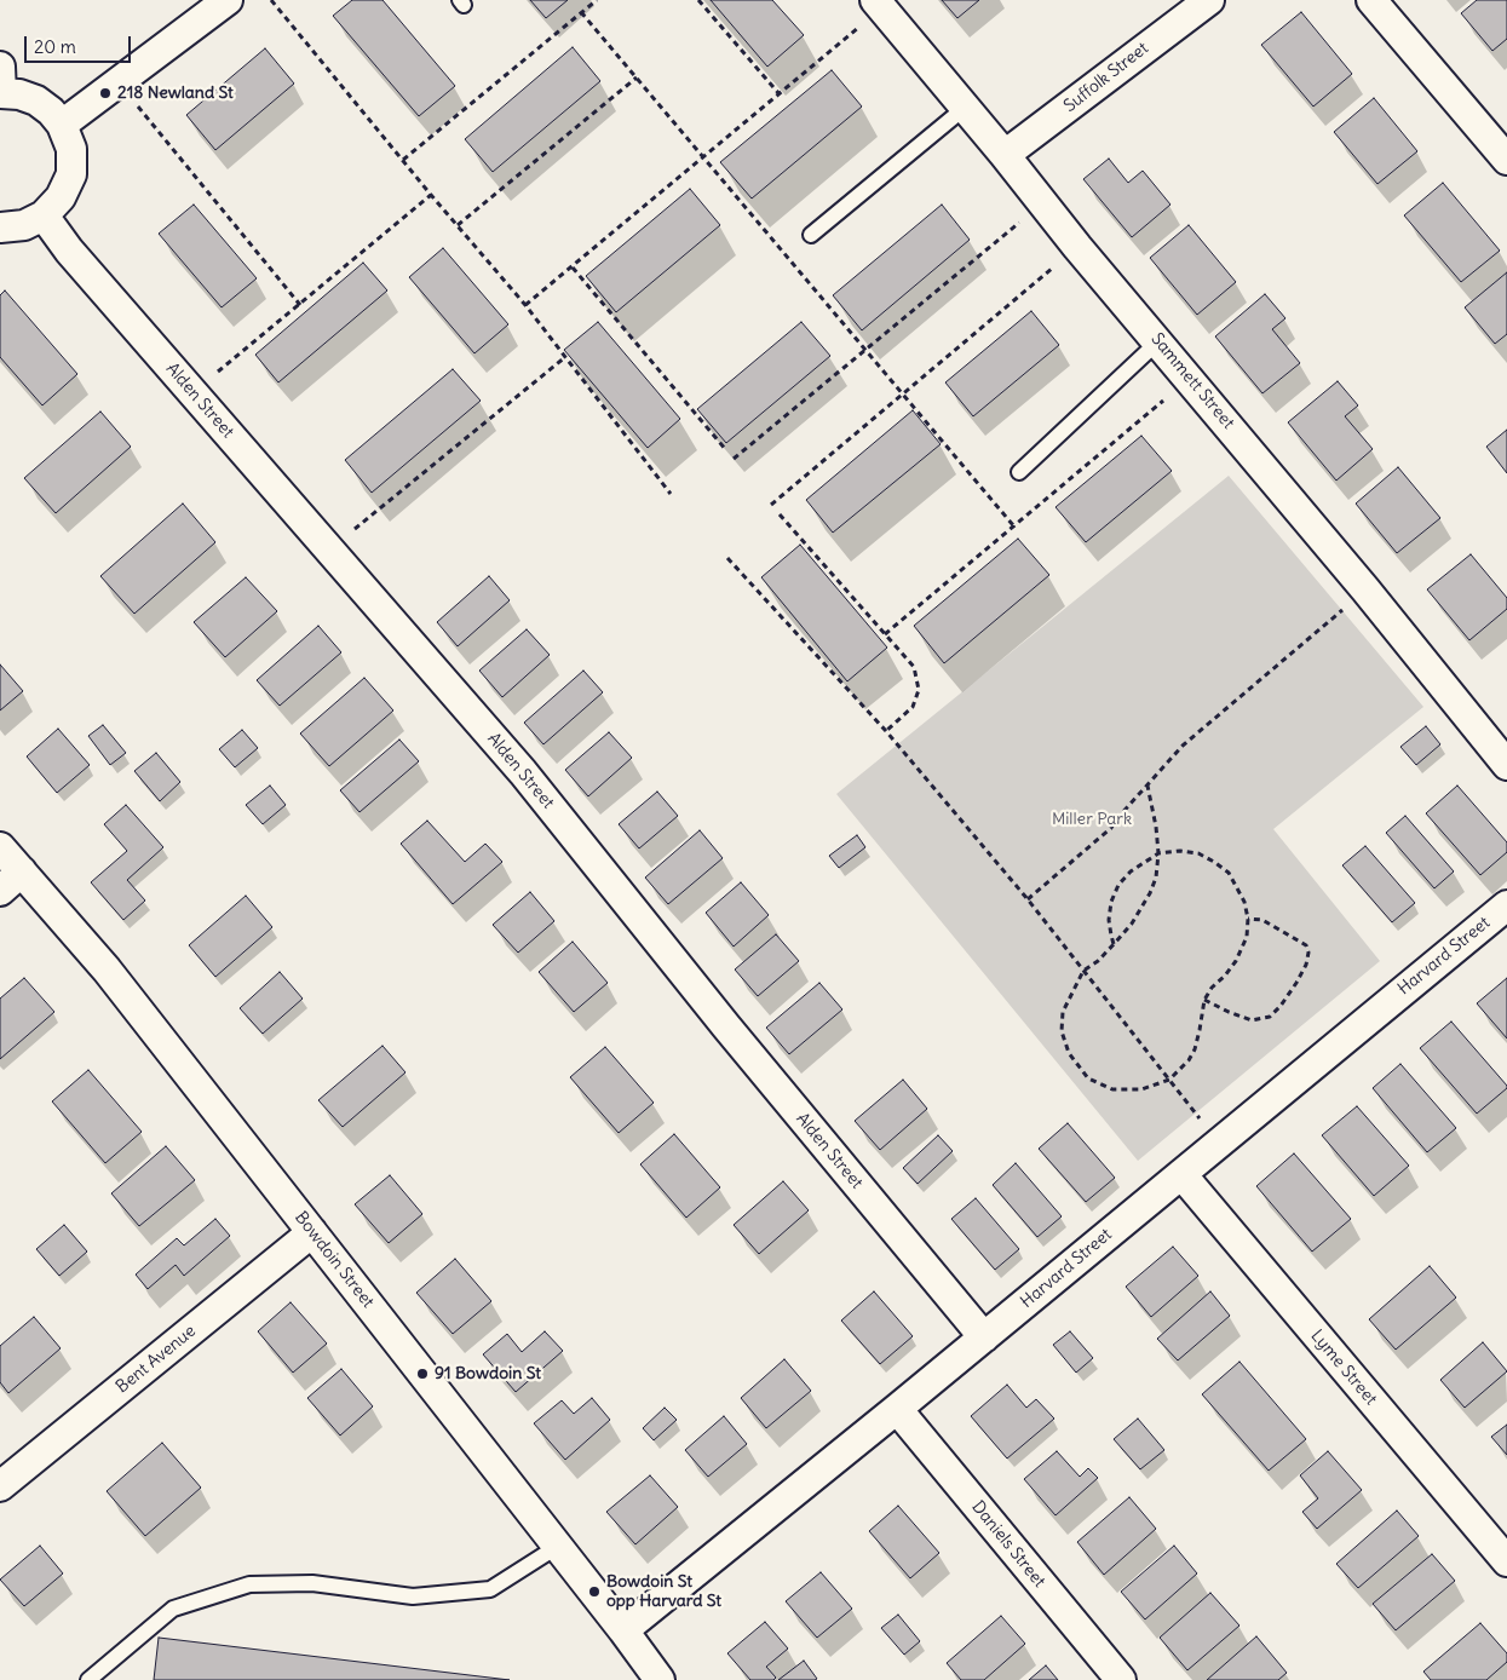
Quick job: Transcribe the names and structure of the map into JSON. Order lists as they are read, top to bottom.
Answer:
{
  "streets": {
    "street": [
      "Suffolk Street",
      "Sammett Street",
      "Alden Street",
      "Harvard Street",
      "Bowdoin Street",
      "Bent Avenue",
      "Lyme Street",
      "Daniels Street"
    ]
  },
  "crossings": [
    ["Suffolk Street", "Sammett Street"],
    ["Alden Street", "Harvard Street"],
    ["Harvard Street", "Bowdoin Street"],
    ["Harvard Street", "Lyme Street"],
    ["Harvard Street", "Daniels Street"],
    ["Bowdoin Street", "Bent Avenue"]
  ],
  "parks": ["Miller Park"],
  "places": ["218 Newland St", "91 Bowdoin St", "Bowdoin St opp Harvard St"],
  "scale_bar": "20 m"
}
